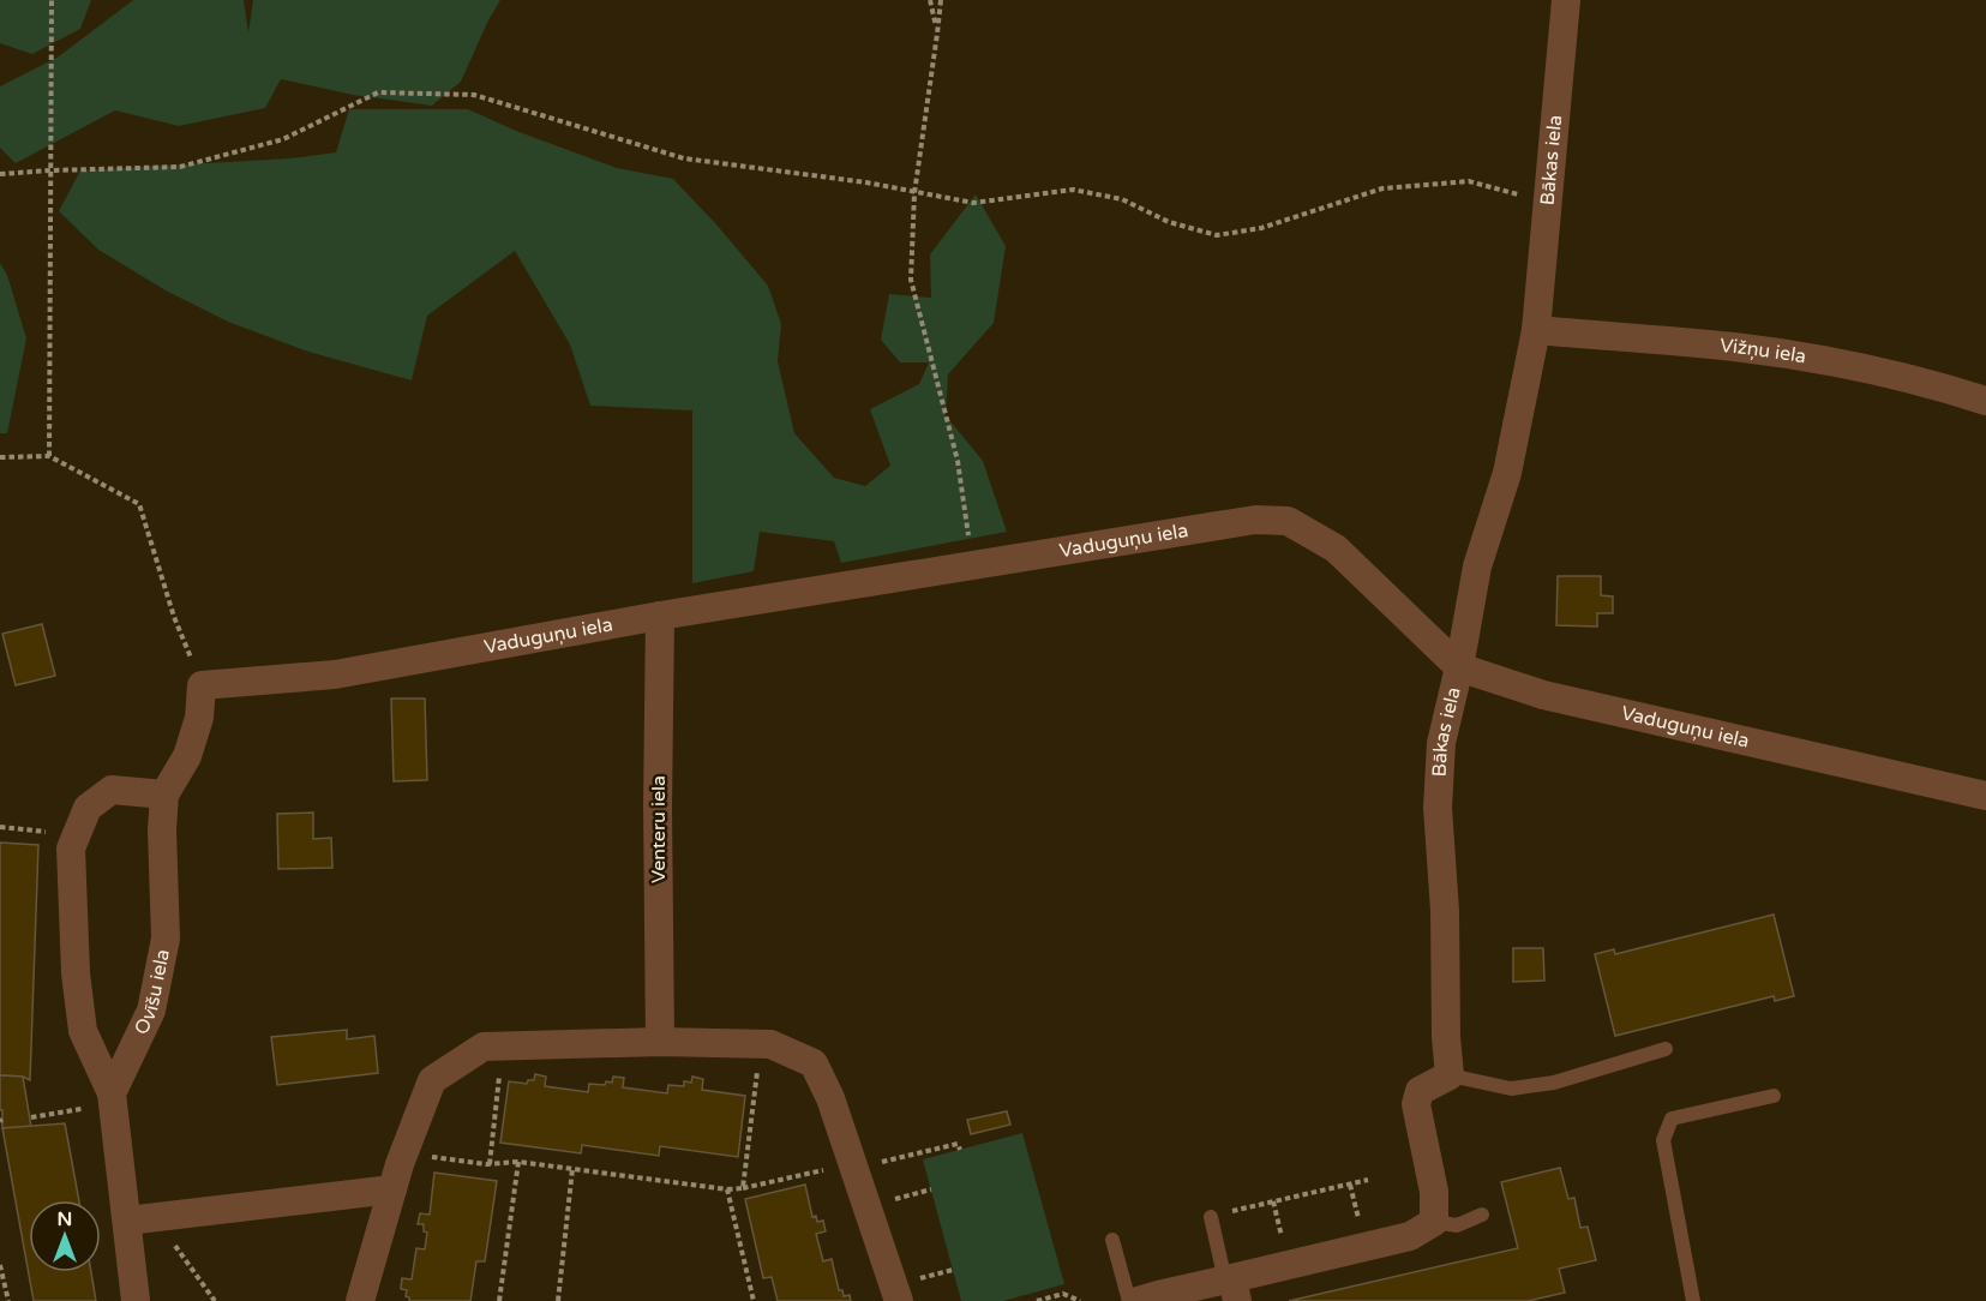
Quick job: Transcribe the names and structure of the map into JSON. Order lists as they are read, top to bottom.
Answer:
{
  "streets": {
    "street": [
      "Bākas iela",
      "Vižņu iela",
      "Vaduguņu iela",
      "Venteru iela",
      "Ovīšu iela"
    ]
  },
  "crossings": [
    ["Bākas iela", "Vižņu iela"],
    ["Bākas iela", "Vaduguņu iela"],
    ["Vaduguņu iela", "Venteru iela"],
    ["Vaduguņu iela", "Ovīšu iela"]
  ],
  "north": "top"
}
